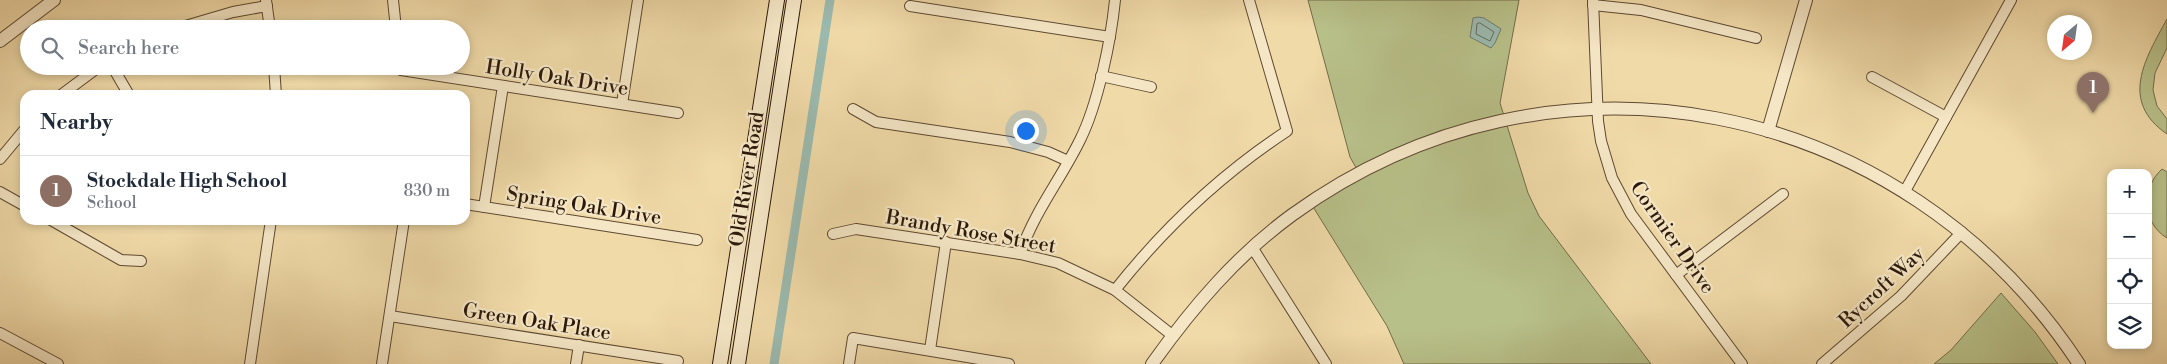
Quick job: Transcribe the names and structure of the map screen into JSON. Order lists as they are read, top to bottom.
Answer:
{
  "streets": {
    "main road": ["Old River Road"],
    "street": [
      "Holly Oak Drive",
      "Spring Oak Drive",
      "Brandy Rose Street",
      "Cormier Drive",
      "Rycroft Way",
      "Green Oak Place"
    ]
  },
  "north": "bottom left",
  "page": {
    "search": "Search here",
    "pins": "1",
    "heading": "Nearby",
    "list": [
      {
        "mark": "1",
        "name": "Stockdale High School",
        "note": "School",
        "value": "830 m"
      }
    ],
    "map_buttons": ["+", "−"]
  }
}
